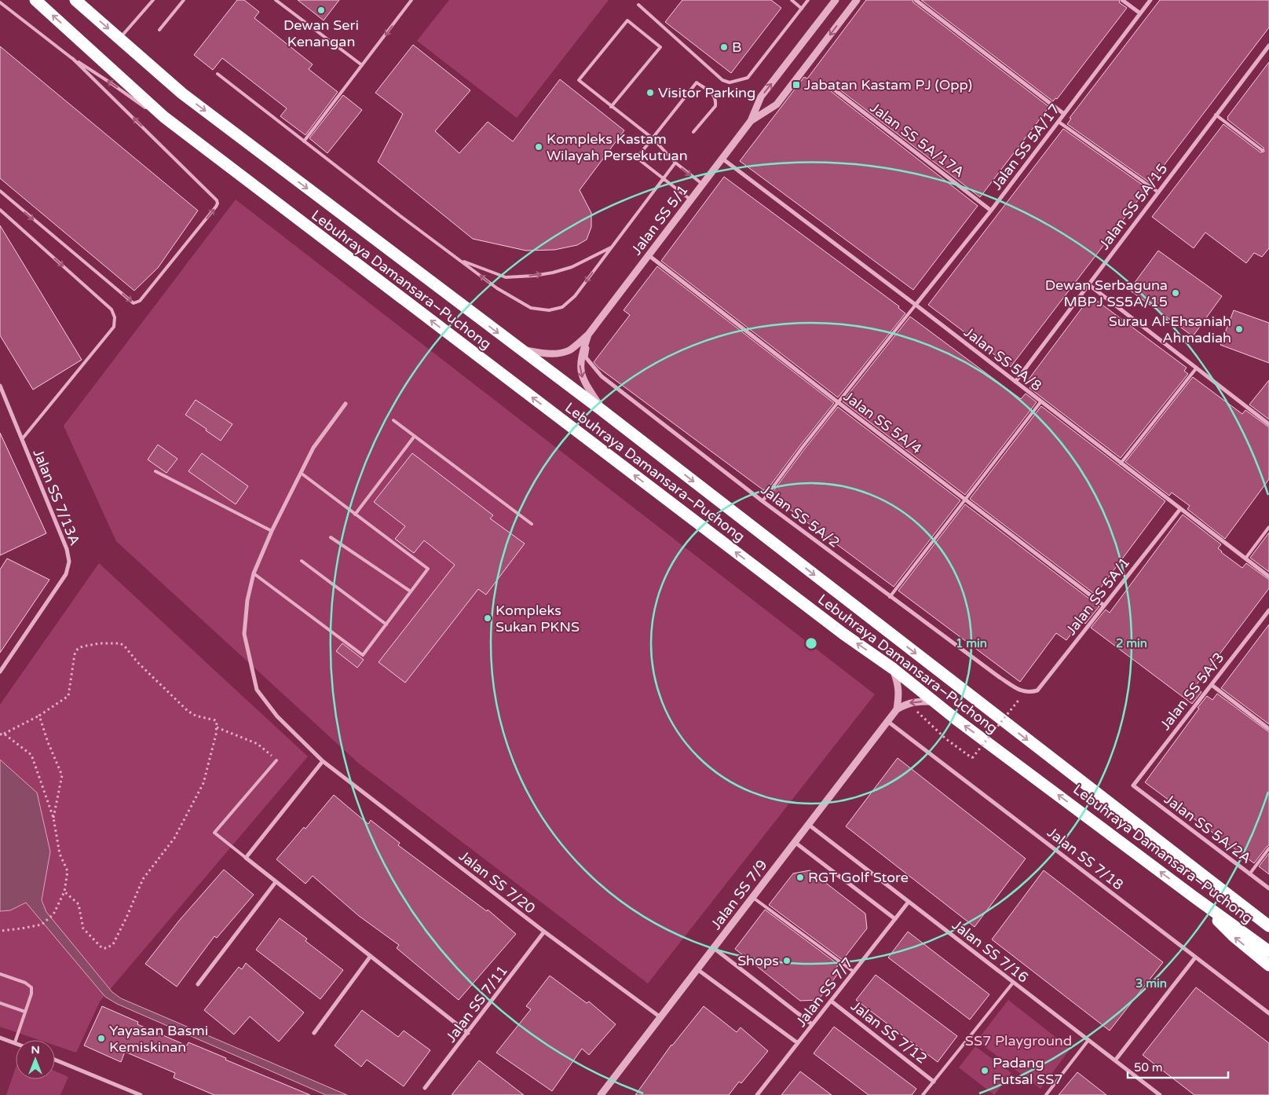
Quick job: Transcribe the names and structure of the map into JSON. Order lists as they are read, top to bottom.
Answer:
{
  "streets": {
    "highway": ["Lebuhraya Damansara–Puchong"],
    "street": [
      "Jalan SS 5A/17A",
      "Jalan SS 5A/17",
      "Jalan SS 5A/15",
      "Jalan SS 5/1",
      "Jalan SS 5A/8",
      "Jalan SS 5A/4",
      "Jalan SS 7/13A",
      "Jalan SS 5A/2",
      "Jalan SS 5A/1",
      "Jalan SS 5A/3",
      "Jalan SS 5A/2A",
      "Jalan SS 7/18",
      "Jalan SS 7/20",
      "Jalan SS 7/9",
      "Jalan SS 7/16",
      "Jalan SS 7/7",
      "Jalan SS 7/11",
      "Jalan SS 7/12"
    ]
  },
  "crossings": [
    ["Jalan SS 5A/17A", "Jalan SS 5A/17"],
    ["Jalan SS 5A/17", "Jalan SS 5A/8"],
    ["Jalan SS 5A/15", "Jalan SS 5A/8"],
    ["Jalan SS 5/1", "Lebuhraya Damansara–Puchong"],
    ["Jalan SS 5/1", "Jalan SS 5A/8"],
    ["Jalan SS 5/1", "Jalan SS 5A/4"],
    ["Jalan SS 5/1", "Jalan SS 5A/2"],
    ["Lebuhraya Damansara–Puchong", "Jalan SS 7/9"],
    ["Jalan SS 5A/8", "Jalan SS 5A/1"],
    ["Jalan SS 5A/4", "Jalan SS 5A/1"],
    ["Jalan SS 5A/2", "Jalan SS 5A/1"],
    ["Jalan SS 5A/3", "Jalan SS 5A/2A"],
    ["Jalan SS 7/18", "Jalan SS 7/9"],
    ["Jalan SS 7/20", "Jalan SS 7/9"],
    ["Jalan SS 7/20", "Jalan SS 7/11"],
    ["Jalan SS 7/9", "Jalan SS 7/16"],
    ["Jalan SS 7/16", "Jalan SS 7/7"],
    ["Jalan SS 7/7", "Jalan SS 7/12"]
  ],
  "parks": ["SS7 Playground"],
  "places": {
    "other": [
      "Dewan Seri Kenangan",
      "B",
      "Visitor Parking",
      "Kompleks Kastam Wilayah Persekutuan",
      "Dewan Serbaguna MBPJ SS5A/15",
      "Surau Al-Ehsaniah Ahmadiah",
      "Kompleks Sukan PKNS",
      "RGT Golf Store",
      "Shops",
      "Yayasan Basmi Kemiskinan",
      "Padang Futsal SS7"
    ],
    "transit": ["Jabatan Kastam PJ (Opp)"]
  },
  "scale_bar": "50 m",
  "north": "top",
  "rings": ["1 min", "2 min", "3 min"]
}
